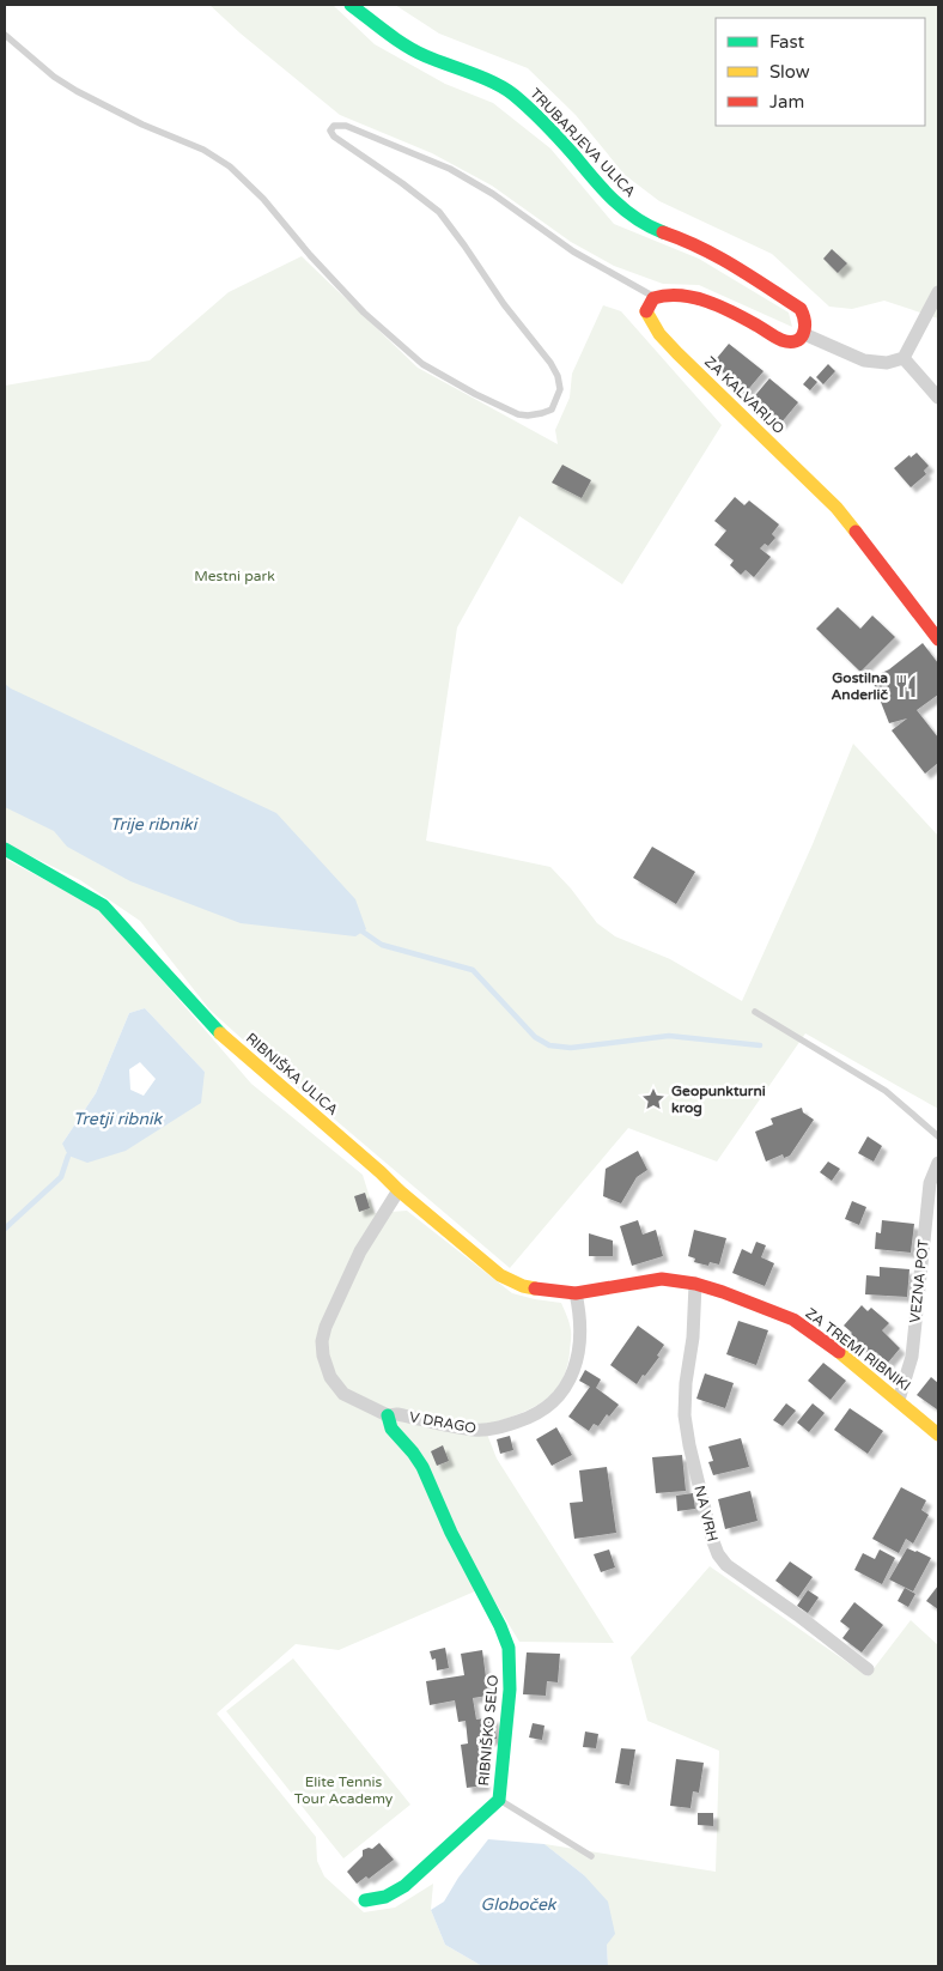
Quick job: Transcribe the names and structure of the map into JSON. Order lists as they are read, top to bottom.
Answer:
{
  "streets": {
    "street": [
      "TRUBARJEVA ULICA",
      "ZA KALVARIJO",
      "RIBNIŠKA ULICA",
      "VEZNA POT",
      "ZA TREMI RIBNIKI",
      "V DRAGO",
      "NA VRH",
      "RIBNIŠKO SELO"
    ]
  },
  "crossings": [
    ["RIBNIŠKA ULICA", "ZA TREMI RIBNIKI"],
    ["RIBNIŠKA ULICA", "V DRAGO"],
    ["VEZNA POT", "ZA TREMI RIBNIKI"],
    ["ZA TREMI RIBNIKI", "V DRAGO"],
    ["ZA TREMI RIBNIKI", "NA VRH"],
    ["V DRAGO", "RIBNIŠKO SELO"]
  ],
  "water": ["Trije ribniki", "Tretji ribnik", "Globoček"],
  "parks": ["Mestni park", "Elite Tennis Tour Academy"],
  "places": {
    "restaurant": ["Gostilna Anderlič"],
    "place": ["Geopunkturni krog"]
  },
  "legend": ["Fast", "Slow", "Jam"]
}
